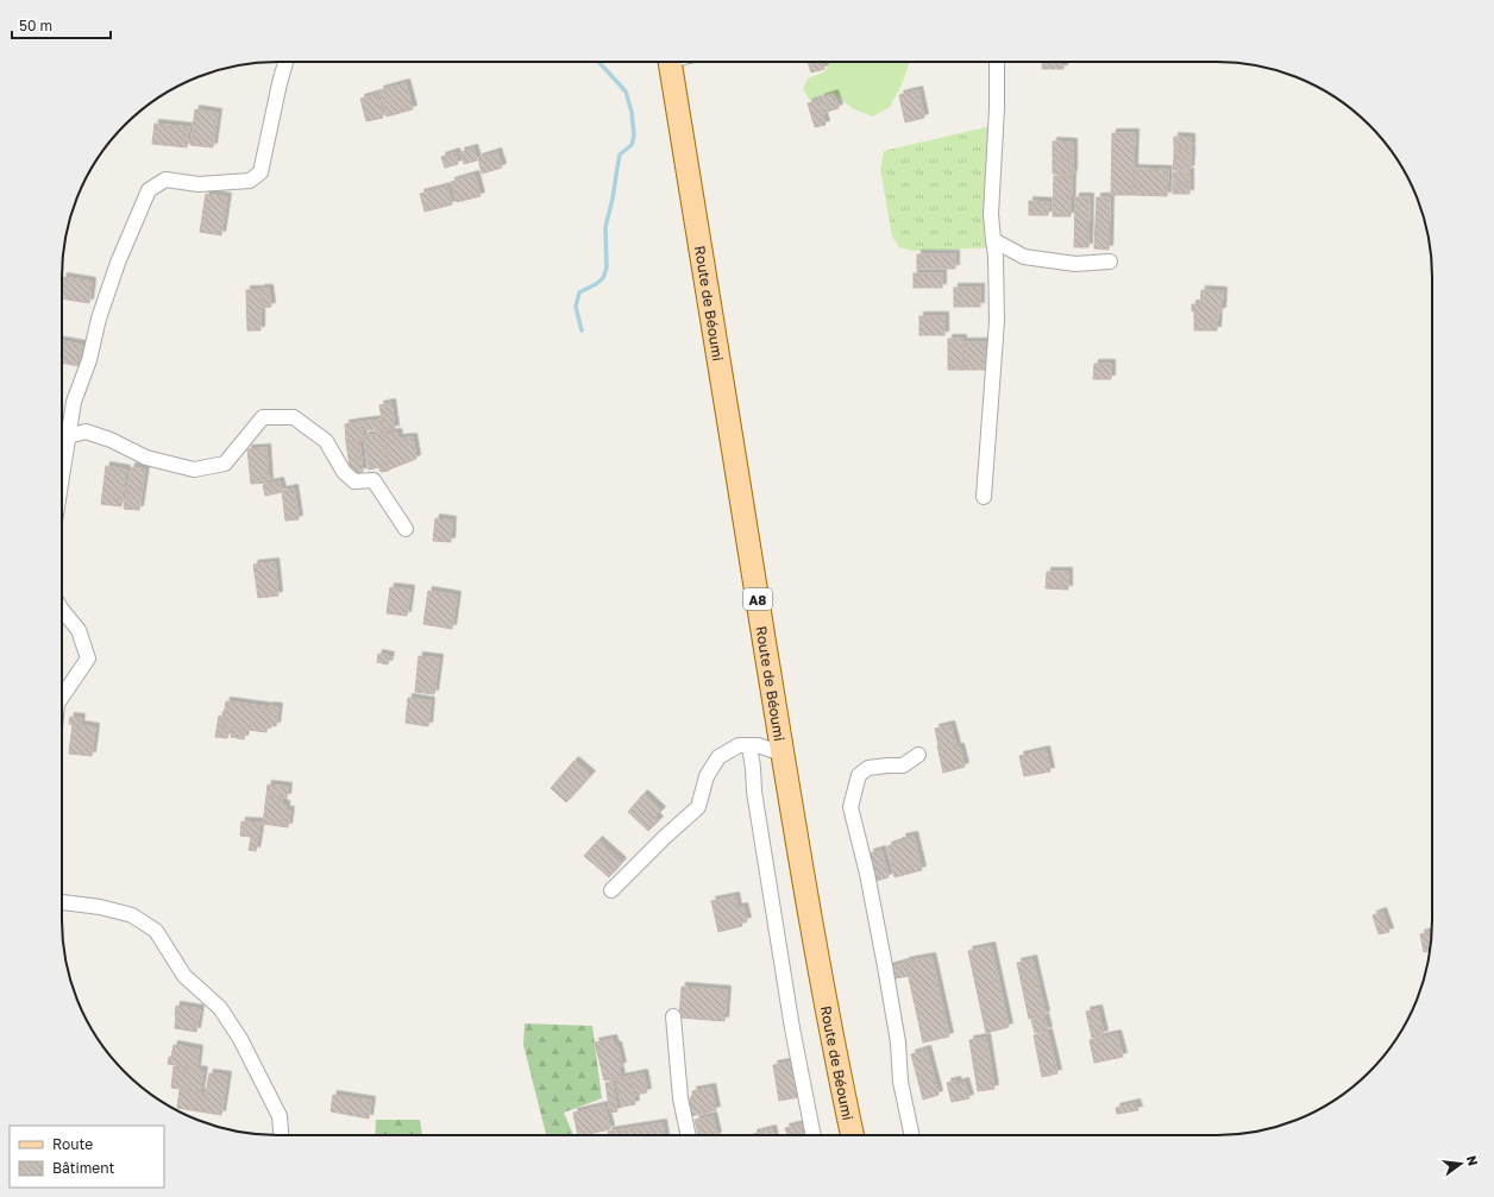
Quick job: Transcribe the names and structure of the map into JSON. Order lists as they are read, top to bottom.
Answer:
{
  "streets": {
    "main road": ["Route de Béoumi", "A8"]
  },
  "legend": ["Route", "Bâtiment"],
  "scale_bar": "50 m",
  "north": "right"
}
